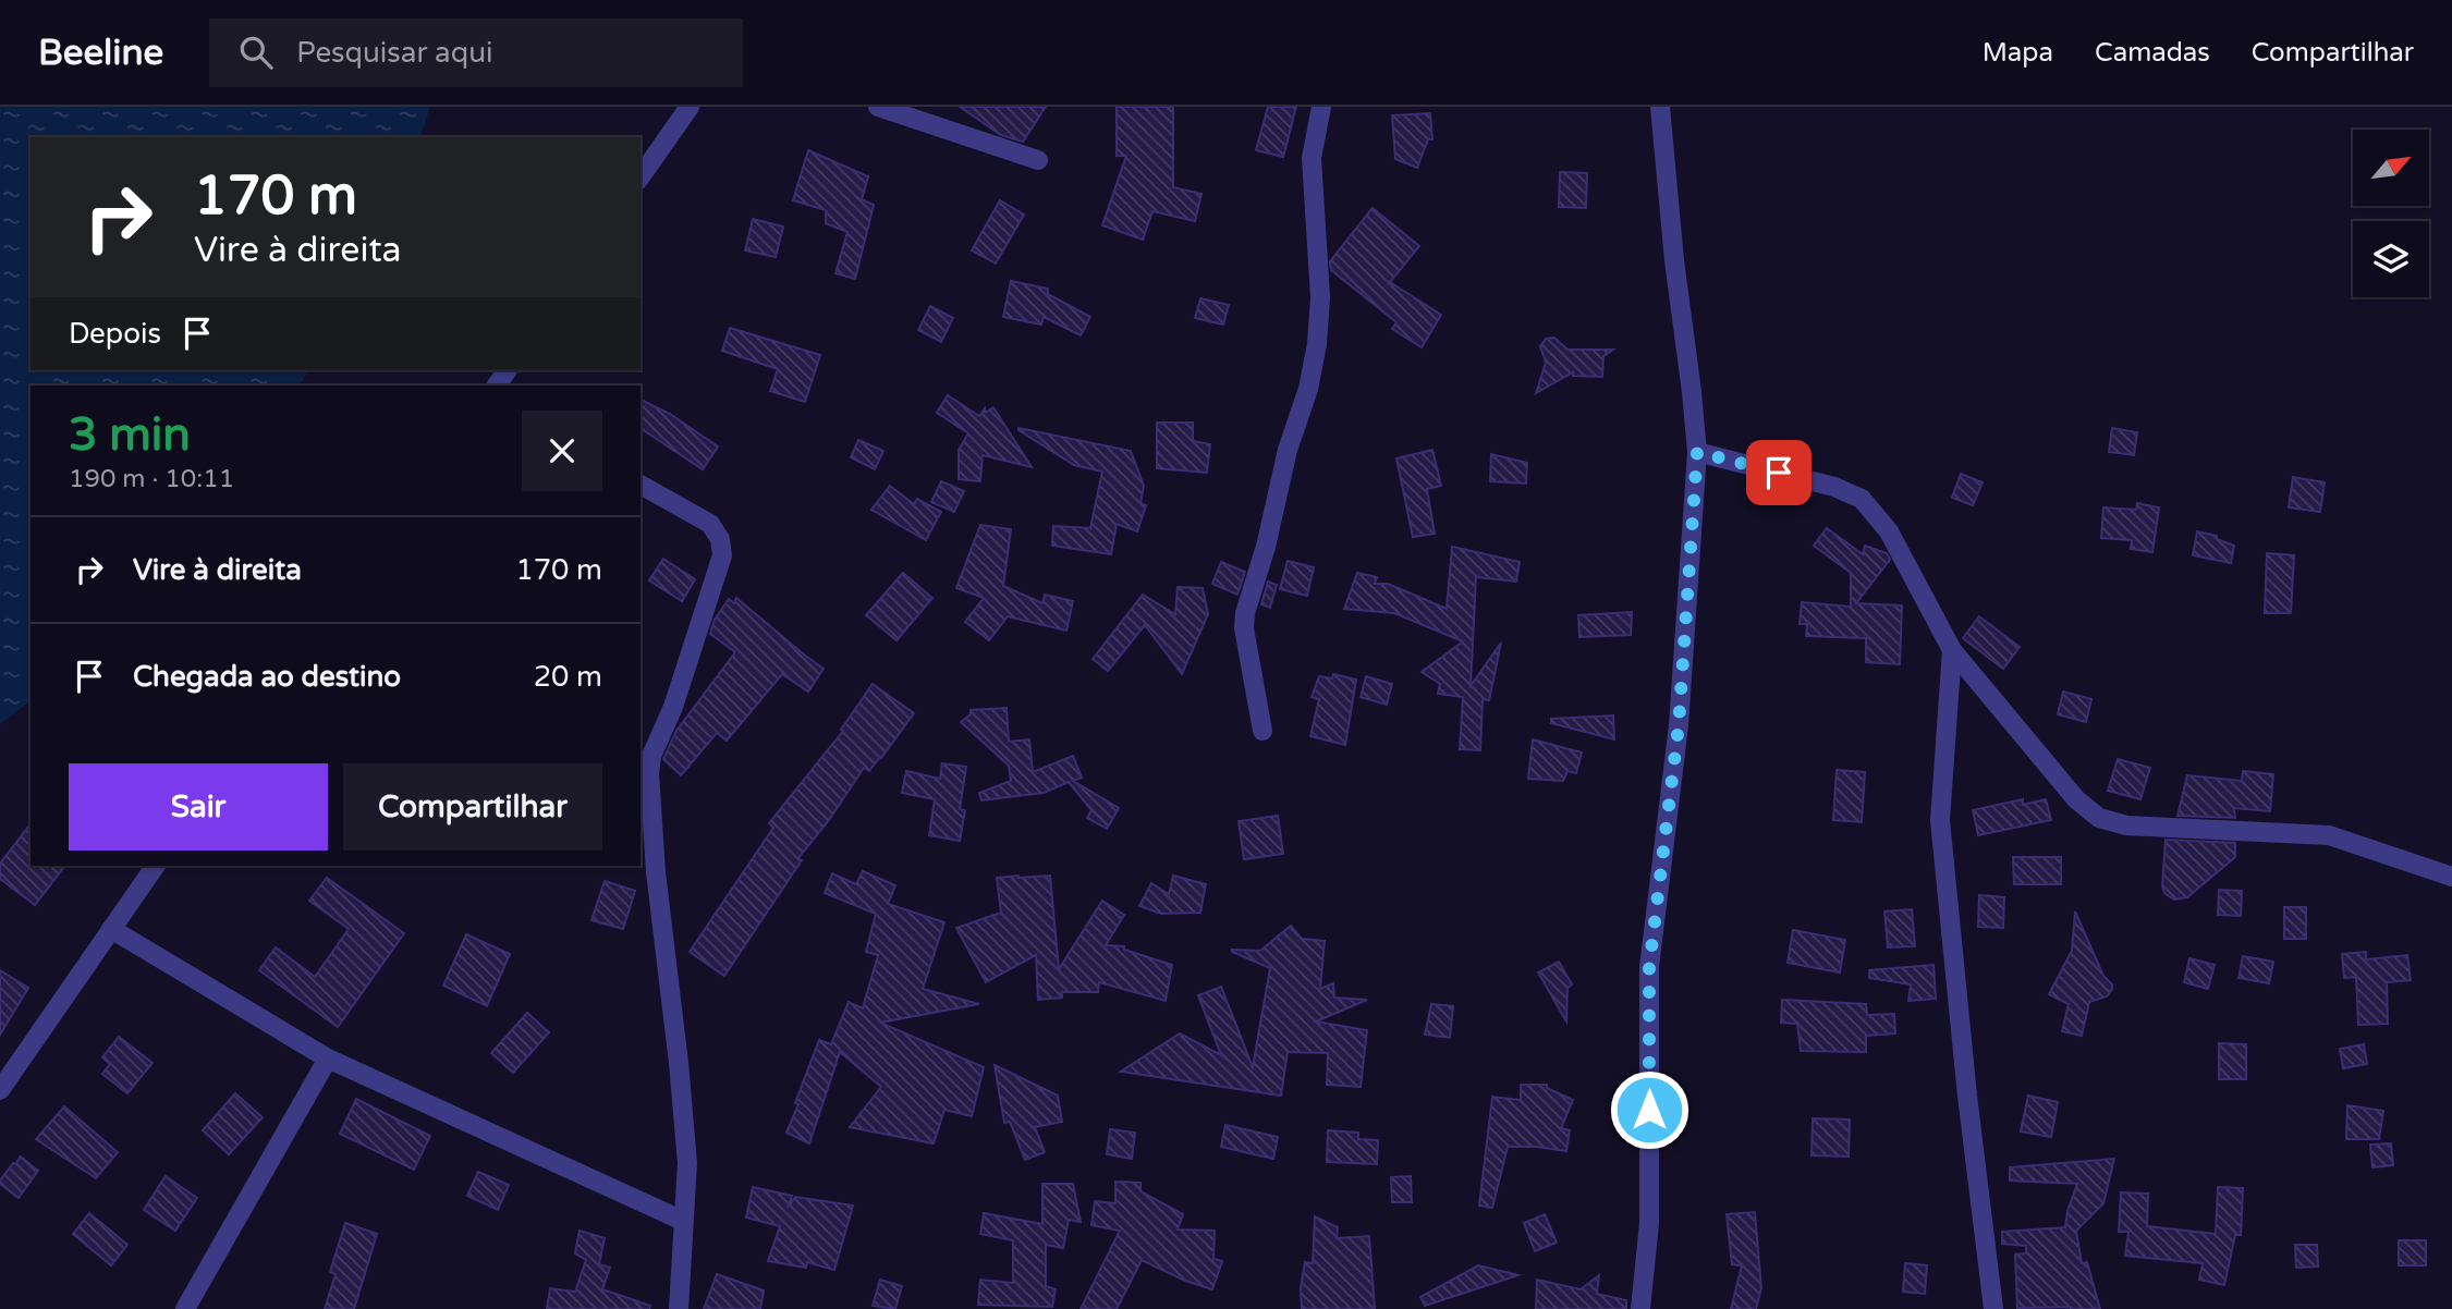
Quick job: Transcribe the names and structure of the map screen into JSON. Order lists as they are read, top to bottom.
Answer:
{
  "north": "top right",
  "page": {
    "header": "Beeline",
    "search": "Pesquisar aqui",
    "nav": ["Mapa", "Camadas", "Compartilhar"],
    "turn": ["170 m", "Vire à direita"],
    "then": "Depois",
    "heading": ["3 min", "190 m · 10:11"],
    "list": [
      {
        "name": "Vire à direita",
        "value": "170 m"
      },
      {
        "name": "Chegada ao destino",
        "value": "20 m"
      }
    ],
    "buttons": ["Sair", "Compartilhar"]
  }
}
